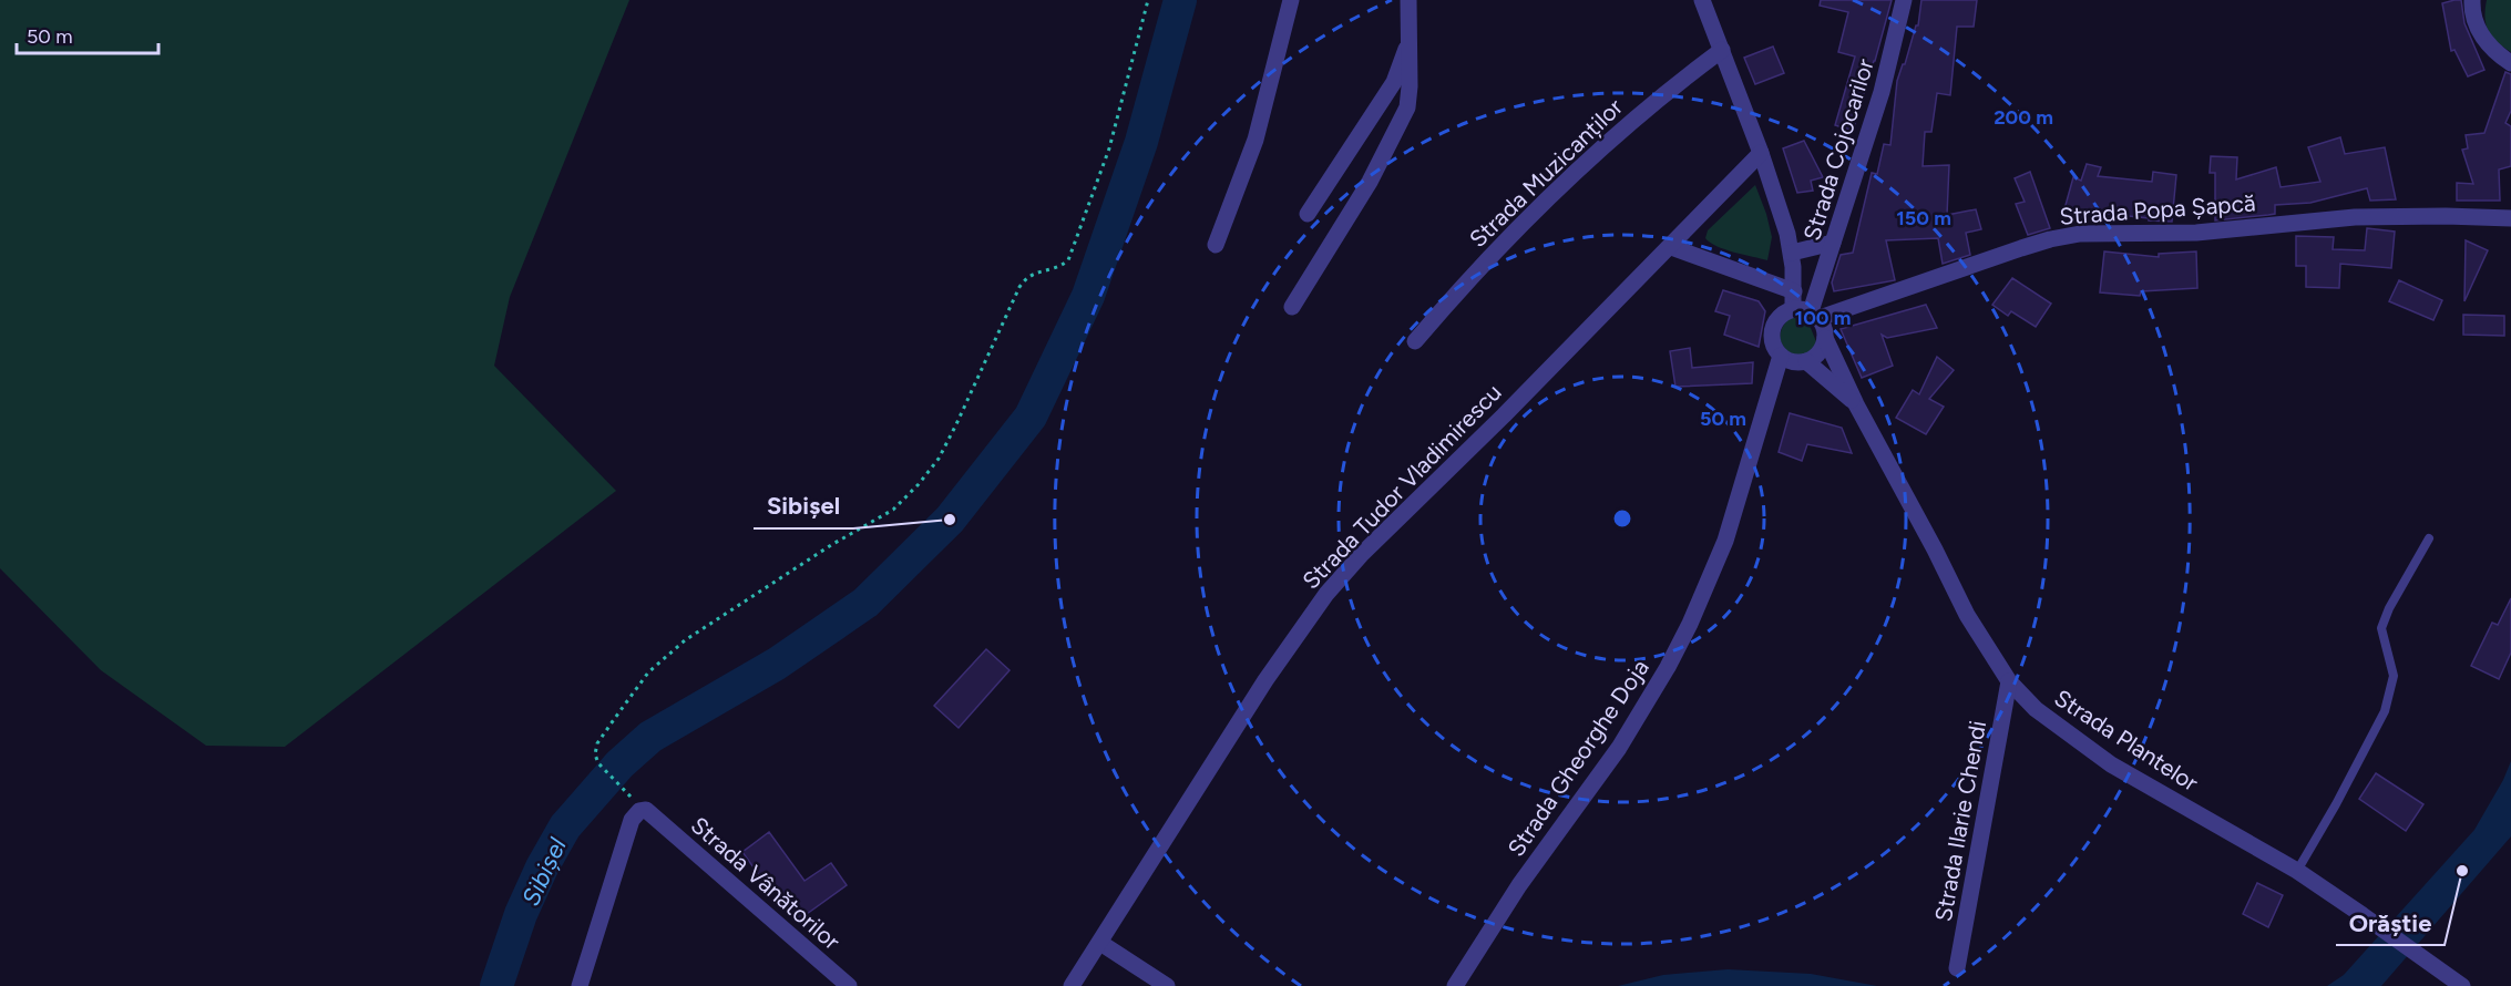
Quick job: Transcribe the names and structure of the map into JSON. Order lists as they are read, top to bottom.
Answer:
{
  "streets": {
    "street": [
      "Strada Cojocarilor",
      "Strada Muzicanților",
      "Strada Popa Șapcă",
      "Strada Tudor Vladimirescu",
      "Strada Plantelor",
      "Strada Gheorghe Doja",
      "Strada Ilarie Chendi",
      "Strada Vânătorilor"
    ]
  },
  "crossings": [
    ["Strada Cojocarilor", "Strada Popa Șapcă"],
    ["Strada Cojocarilor", "Strada Plantelor"],
    ["Strada Cojocarilor", "Strada Gheorghe Doja"],
    ["Strada Popa Șapcă", "Strada Plantelor"],
    ["Strada Popa Șapcă", "Strada Gheorghe Doja"],
    ["Strada Plantelor", "Strada Gheorghe Doja"],
    ["Strada Plantelor", "Strada Ilarie Chendi"]
  ],
  "water": ["Sibișel"],
  "places": ["Sibișel", "Orăștie"],
  "scale_bar": "50 m",
  "rings": [
    "200 m",
    "150 m",
    "100 m",
    "50 m"
  ]
}
